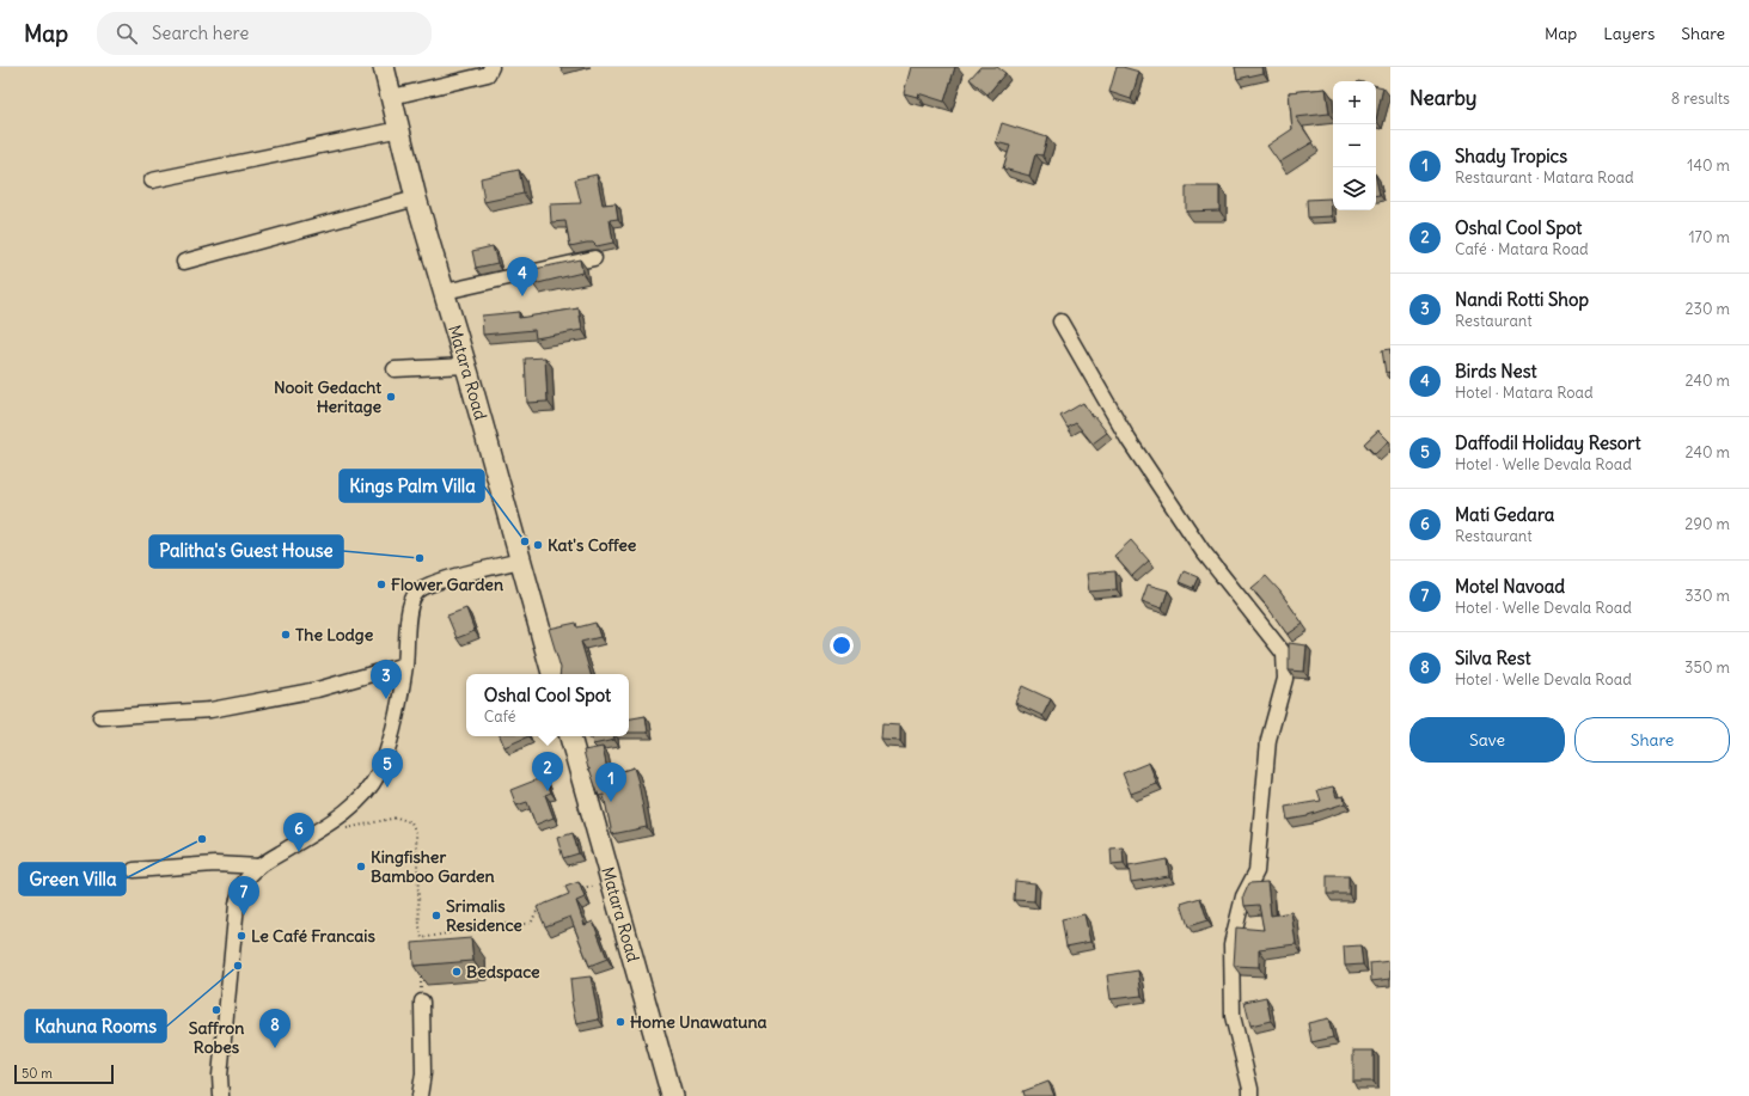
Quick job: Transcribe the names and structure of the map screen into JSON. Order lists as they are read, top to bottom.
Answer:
{
  "streets": {
    "highway": ["Matara Road"]
  },
  "places": [
    "Nooit Gedacht Heritage",
    "Kings Palm Villa",
    "Kat's Coffee",
    "Palitha's Guest House",
    "Flower Garden",
    "The Lodge",
    "Green Villa",
    "Kingfisher Bamboo Garden",
    "Srimalis Residence",
    "Le Café Francais",
    "Kahuna Rooms",
    "Bedspace",
    "Saffron Robes",
    "Home Unawatuna"
  ],
  "scale_bar": "50 m",
  "page": {
    "header": "Map",
    "search": "Search here",
    "nav": ["Map", "Layers", "Share"],
    "heading": ["Nearby", "8 results"],
    "map_buttons": ["+", "−"],
    "list": [
      {
        "mark": "1",
        "name": "Shady Tropics",
        "note": "Restaurant · Matara Road",
        "value": "140 m"
      },
      {
        "mark": "2",
        "name": "Oshal Cool Spot",
        "note": "Café · Matara Road",
        "value": "170 m"
      },
      {
        "mark": "3",
        "name": "Nandi Rotti Shop",
        "note": "Restaurant",
        "value": "230 m"
      },
      {
        "mark": "4",
        "name": "Birds Nest",
        "note": "Hotel · Matara Road",
        "value": "240 m"
      },
      {
        "mark": "5",
        "name": "Daffodil Holiday Resort",
        "note": "Hotel · Welle Devala Road",
        "value": "240 m"
      },
      {
        "mark": "6",
        "name": "Mati Gedara",
        "note": "Restaurant",
        "value": "290 m"
      },
      {
        "mark": "7",
        "name": "Motel Navoad",
        "note": "Hotel · Welle Devala Road",
        "value": "330 m"
      },
      {
        "mark": "8",
        "name": "Silva Rest",
        "note": "Hotel · Welle Devala Road",
        "value": "350 m"
      }
    ],
    "pins": [
      "4",
      "3",
      "5",
      "2",
      "1",
      "6",
      "7",
      "8"
    ],
    "popup": ["Oshal Cool Spot", "Café"],
    "buttons": ["Save", "Share"],
    "scale": "50 m"
  }
}
